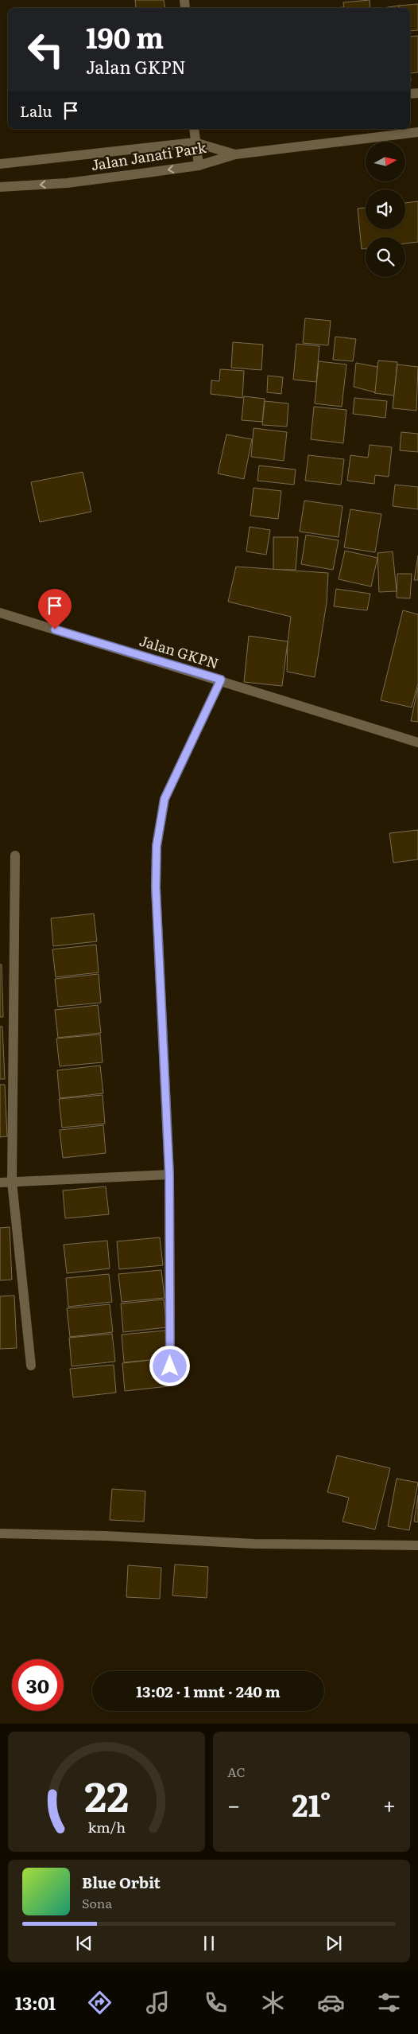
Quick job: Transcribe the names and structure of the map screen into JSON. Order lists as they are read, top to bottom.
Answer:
{
  "streets": {
    "street": ["Jalan Janati Park", "Jalan GKPN"]
  },
  "north": "right",
  "page": {
    "turn": ["190 m", "Jalan GKPN"],
    "then": "Lalu",
    "limit": "30",
    "trip": "13:02 · 1 mnt · 240 m",
    "tile": "AC",
    "heat": ["−", "21°", "+"],
    "song": ["Blue Orbit", "Sona"],
    "tabs": "13:01",
    "gauge": ["22", "km/h"]
  }
}
